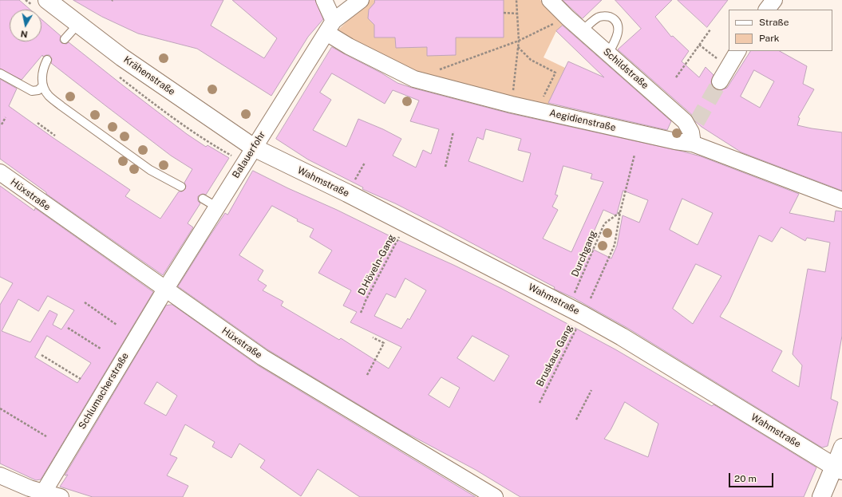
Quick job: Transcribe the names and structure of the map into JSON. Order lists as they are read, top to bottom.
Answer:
{
  "streets": {
    "street": [
      "Schildstraße",
      "Krähenstraße",
      "Aegidienstraße",
      "Balauerfohr",
      "Wahmstraße",
      "Hüxstraße",
      "Schlumacherstraße"
    ],
    "path": ["Durchgang", "D.Höveln-Gang", "Bruskaus Gang"]
  },
  "crossings": [
    ["Schildstraße", "Aegidienstraße"],
    ["Krähenstraße", "Balauerfohr"],
    ["Krähenstraße", "Wahmstraße"],
    ["Aegidienstraße", "Balauerfohr"],
    ["Balauerfohr", "Wahmstraße"],
    ["Balauerfohr", "Hüxstraße"],
    ["Balauerfohr", "Schlumacherstraße"],
    ["Wahmstraße", "Durchgang"],
    ["Wahmstraße", "D.Höveln-Gang"],
    ["Wahmstraße", "Bruskaus Gang"],
    ["Hüxstraße", "Schlumacherstraße"],
    ["Durchgang", "Bruskaus Gang"]
  ],
  "legend": ["Straße", "Park"],
  "scale_bar": "20 m",
  "north": "bottom"
}
